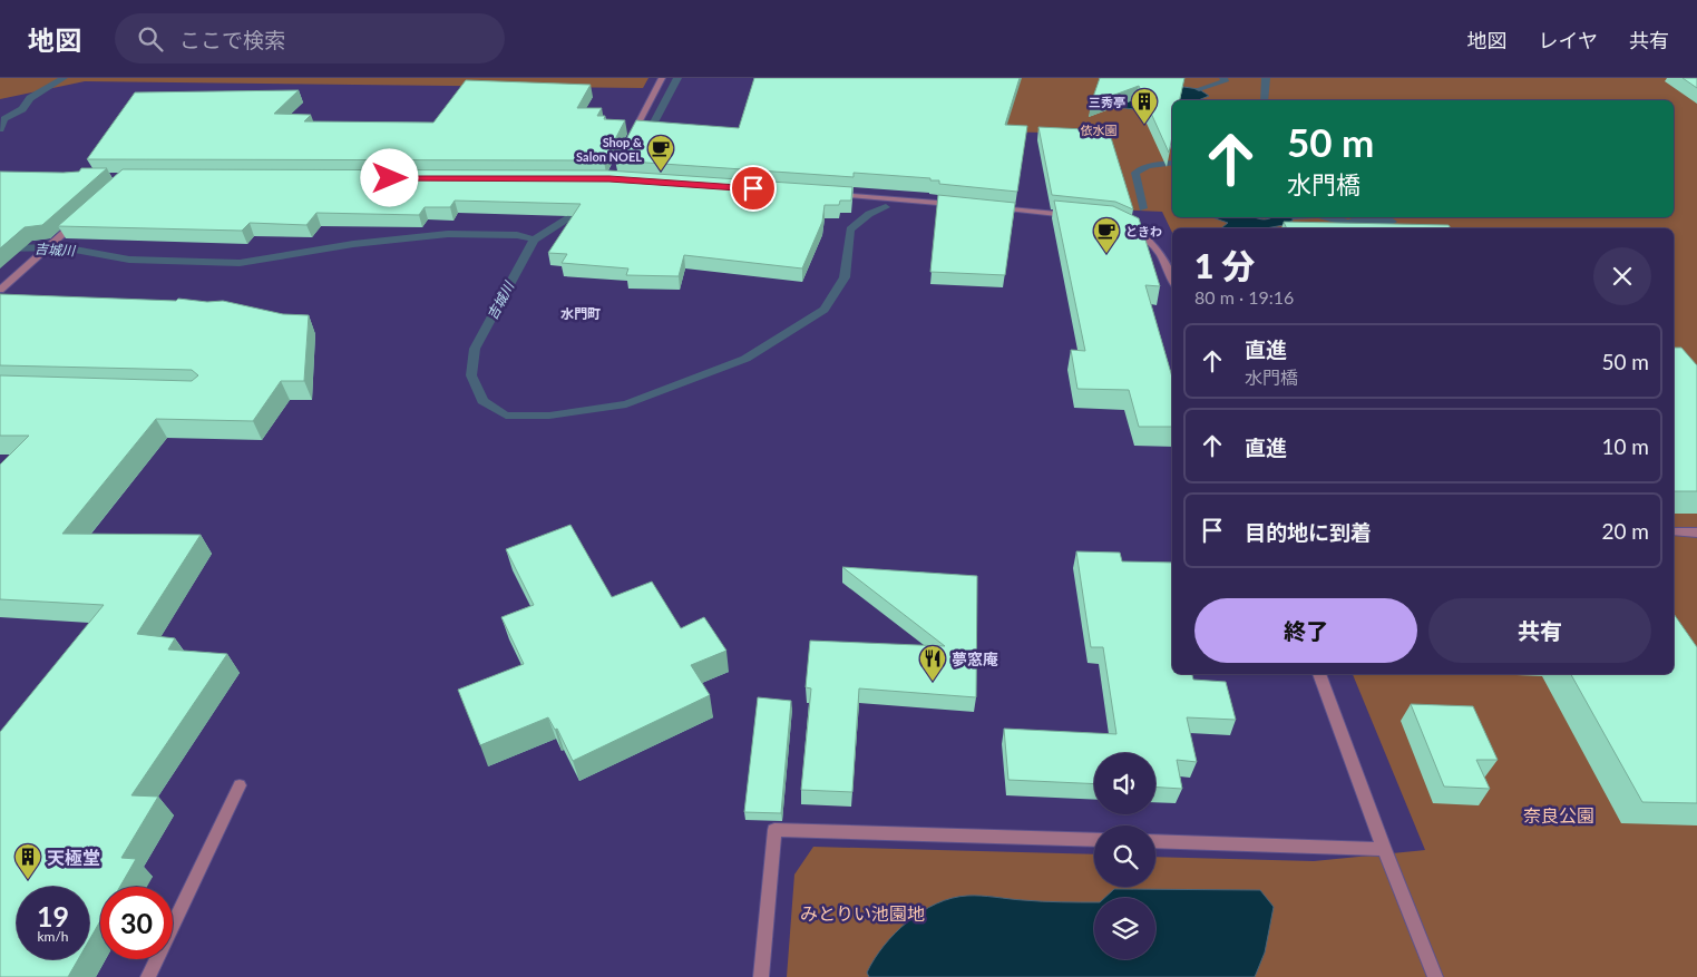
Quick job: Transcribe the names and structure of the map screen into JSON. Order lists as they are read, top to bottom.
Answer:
{
  "districts": ["水門町"],
  "water": ["吉城川"],
  "parks": ["依水園", "奈良公園", "みとりい池園地"],
  "places": {
    "building": ["三秀亭", "天極堂"],
    "cafe": ["Shop & Salon NOEL", "ときわ"],
    "restaurant": ["夢窓庵"]
  },
  "page": {
    "header": "地図",
    "search": "ここで検索",
    "nav": ["地図", "レイヤ", "共有"],
    "turn": ["50 m", "水門橋"],
    "heading": ["1 分", "80 m · 19:16"],
    "list": [
      {
        "name": "直進",
        "note": "水門橋",
        "value": "50 m"
      },
      {
        "name": "直進",
        "value": "10 m"
      },
      {
        "name": "目的地に到着",
        "value": "20 m"
      }
    ],
    "buttons": ["終了", "共有"],
    "speed": "19 km/h",
    "limit": "30"
  }
}
